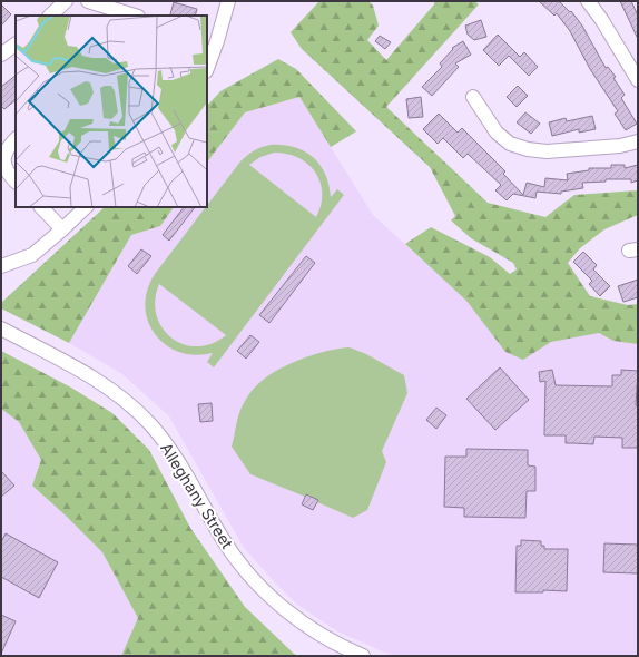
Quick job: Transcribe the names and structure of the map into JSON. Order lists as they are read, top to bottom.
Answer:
{
  "streets": {
    "street": ["Alleghany Street"]
  }
}
